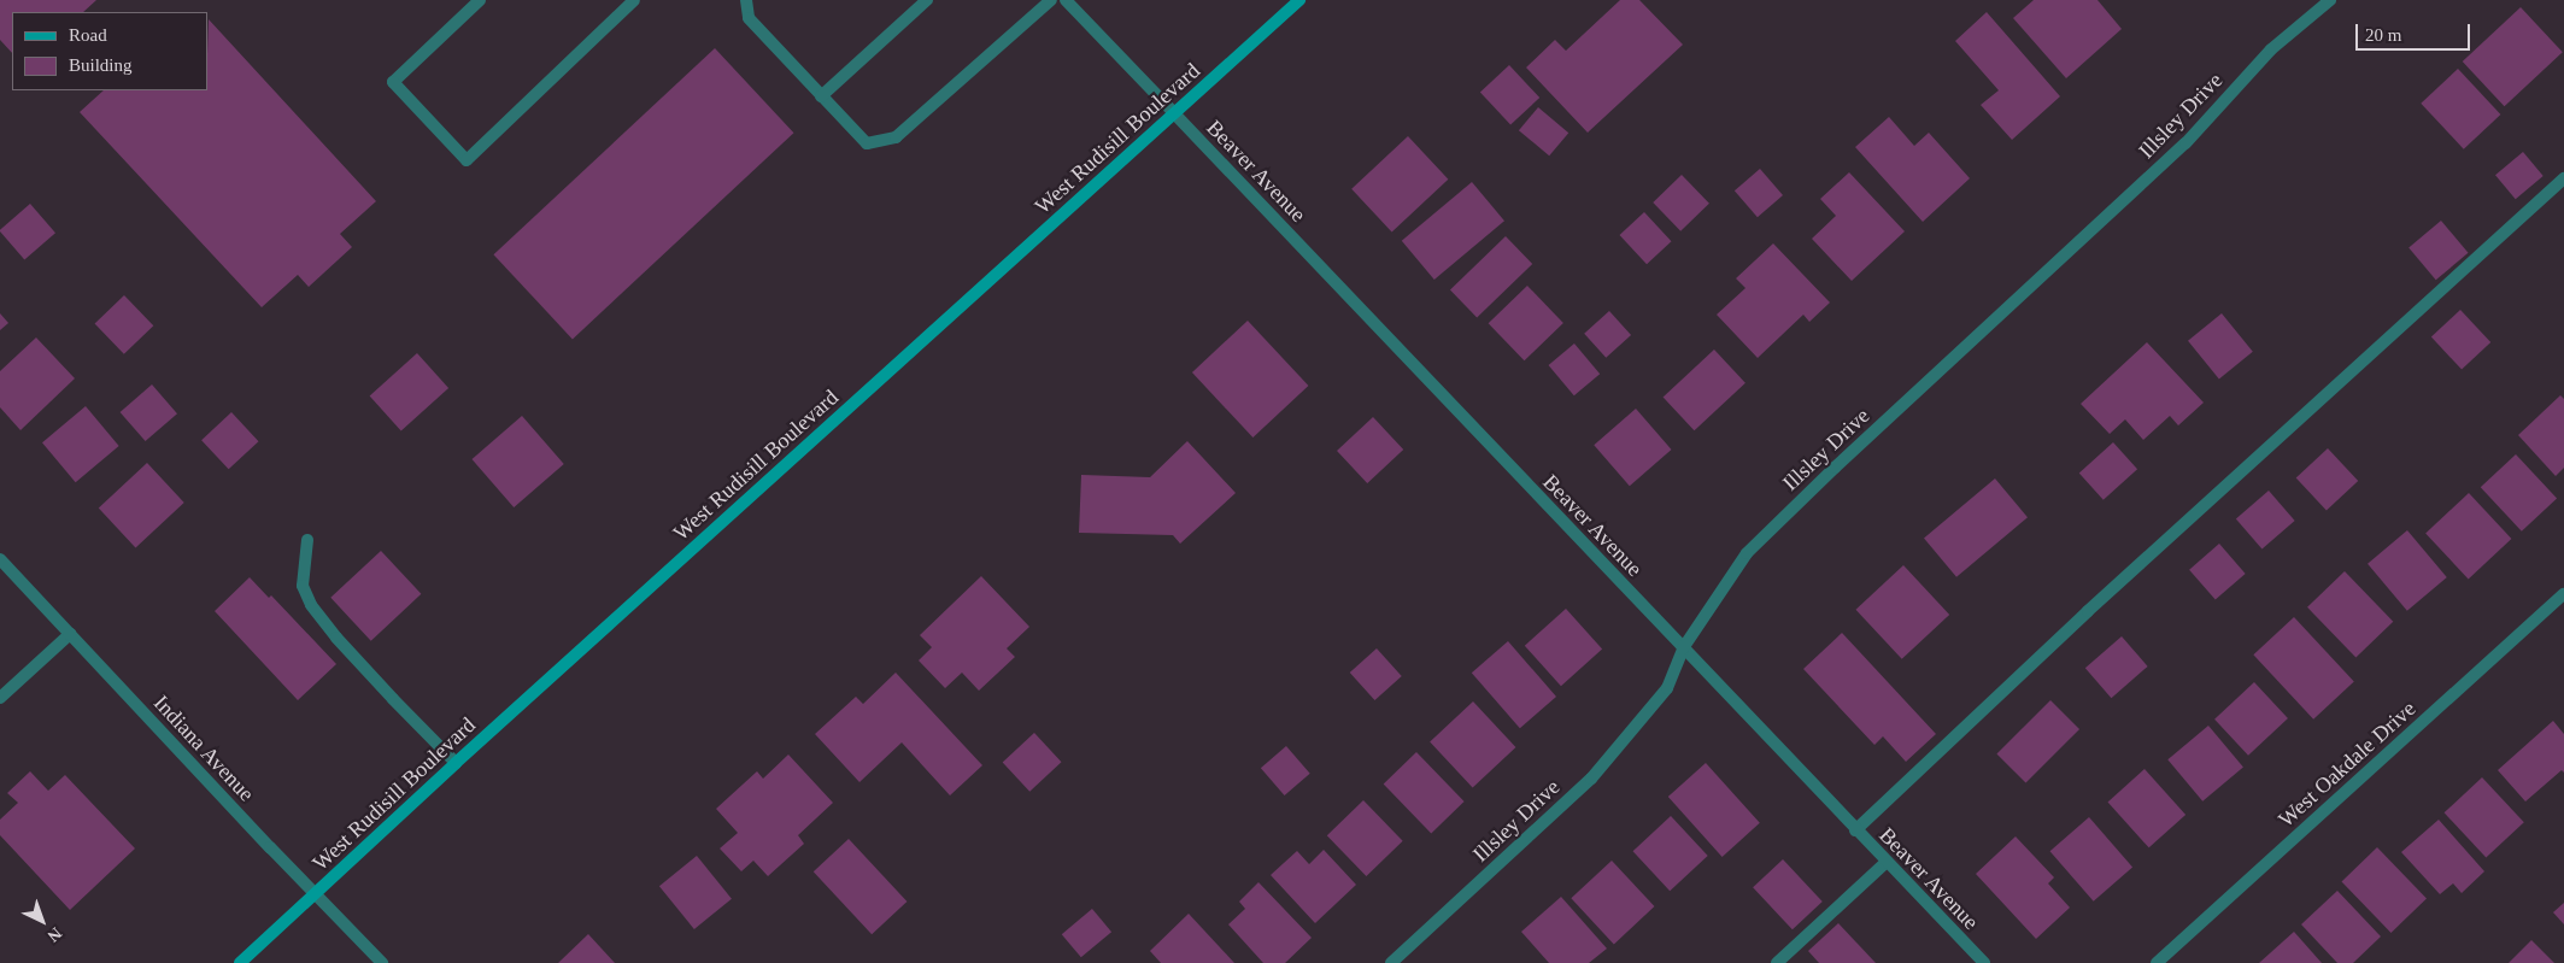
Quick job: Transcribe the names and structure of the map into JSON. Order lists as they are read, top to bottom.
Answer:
{
  "streets": {
    "street": [
      "Illsley Drive",
      "West Rudisill Boulevard",
      "Beaver Avenue",
      "Indiana Avenue",
      "West Oakdale Drive"
    ]
  },
  "crossings": [
    ["Illsley Drive", "Beaver Avenue"],
    ["West Rudisill Boulevard", "Beaver Avenue"],
    ["West Rudisill Boulevard", "Indiana Avenue"]
  ],
  "legend": ["Road", "Building"],
  "scale_bar": "20 m",
  "north": "bottom right"
}
